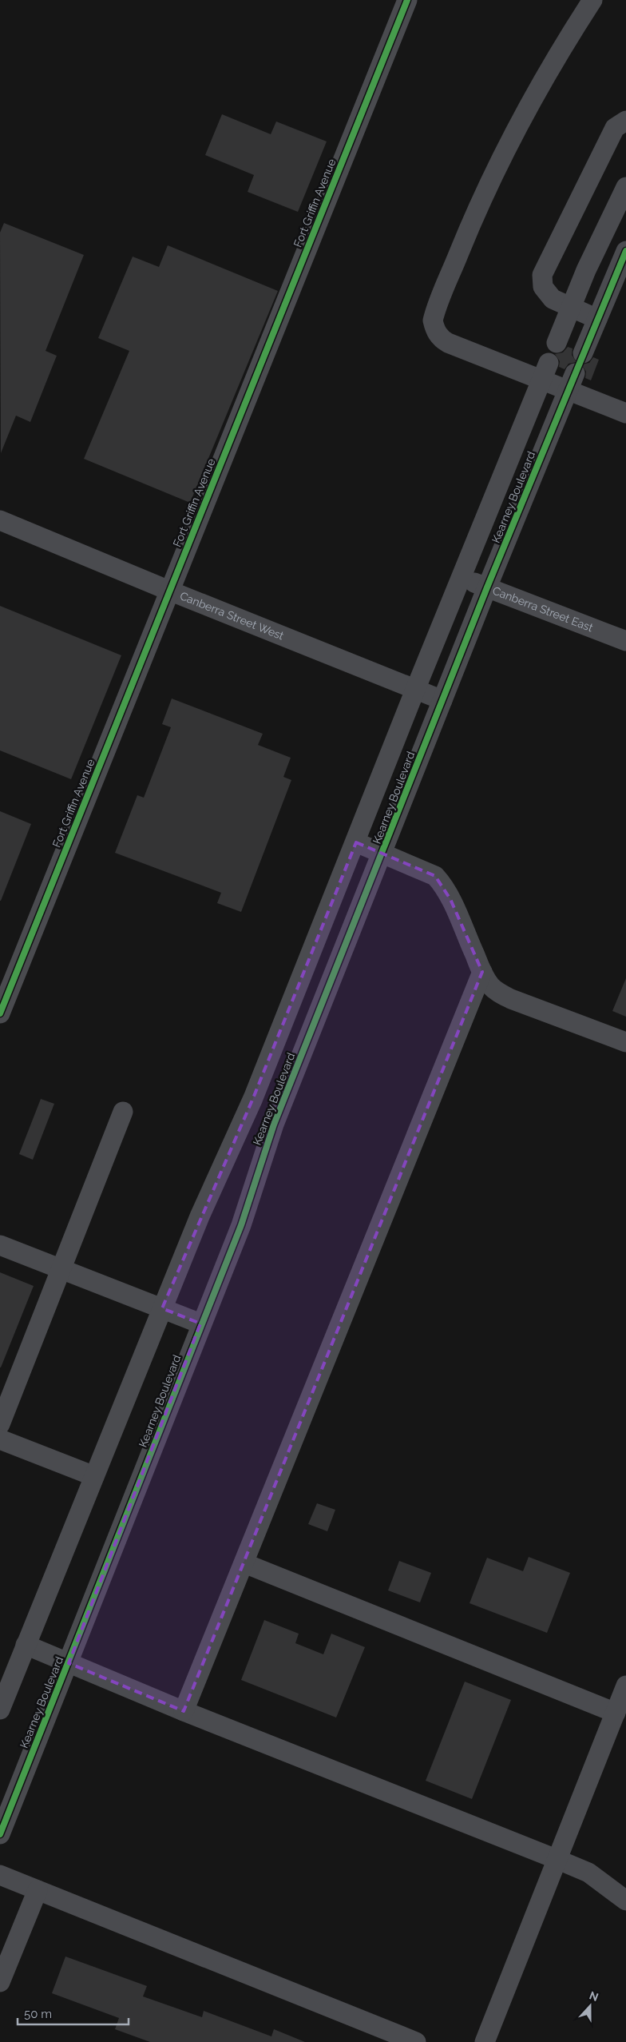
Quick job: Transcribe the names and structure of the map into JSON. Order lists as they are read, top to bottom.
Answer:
{
  "streets": {
    "street": [
      "Fort Griffin Avenue",
      "Kearney Boulevard",
      "Canberra Street East",
      "Canberra Street West"
    ]
  },
  "crossings": [
    ["Fort Griffin Avenue", "Canberra Street West"],
    ["Kearney Boulevard", "Canberra Street East"],
    ["Kearney Boulevard", "Canberra Street West"]
  ],
  "scale_bar": "50 m",
  "north": "top"
}
